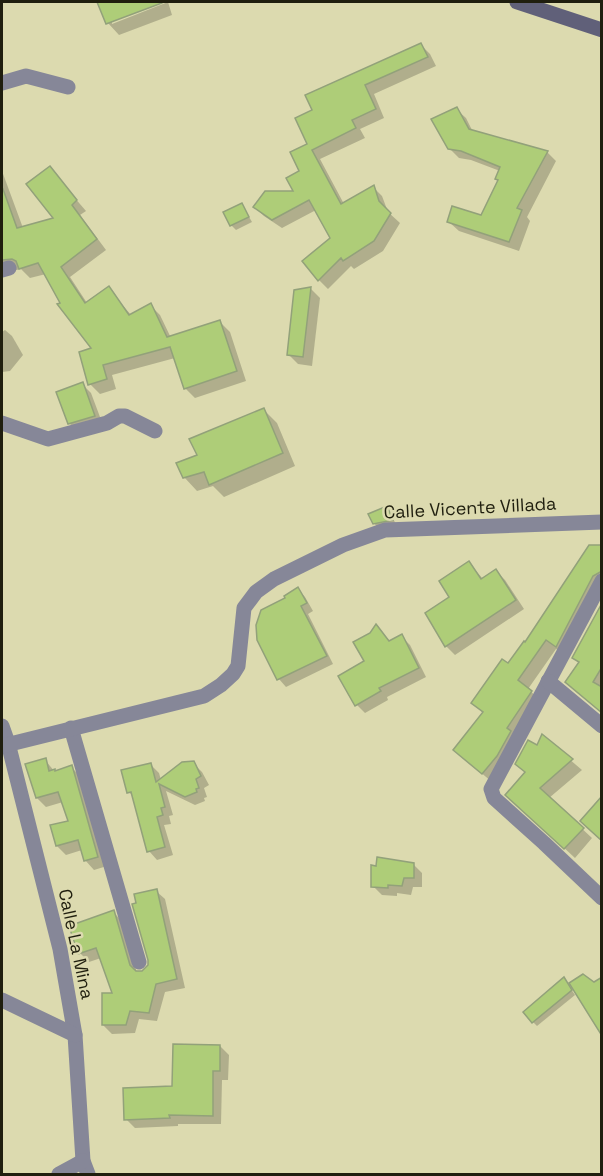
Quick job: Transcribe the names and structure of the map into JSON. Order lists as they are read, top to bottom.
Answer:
{
  "streets": {
    "street": ["Calle Vicente Villada", "Calle La Mina"]
  },
  "crossings": [
    ["Calle Vicente Villada", "Calle La Mina"]
  ]
}
